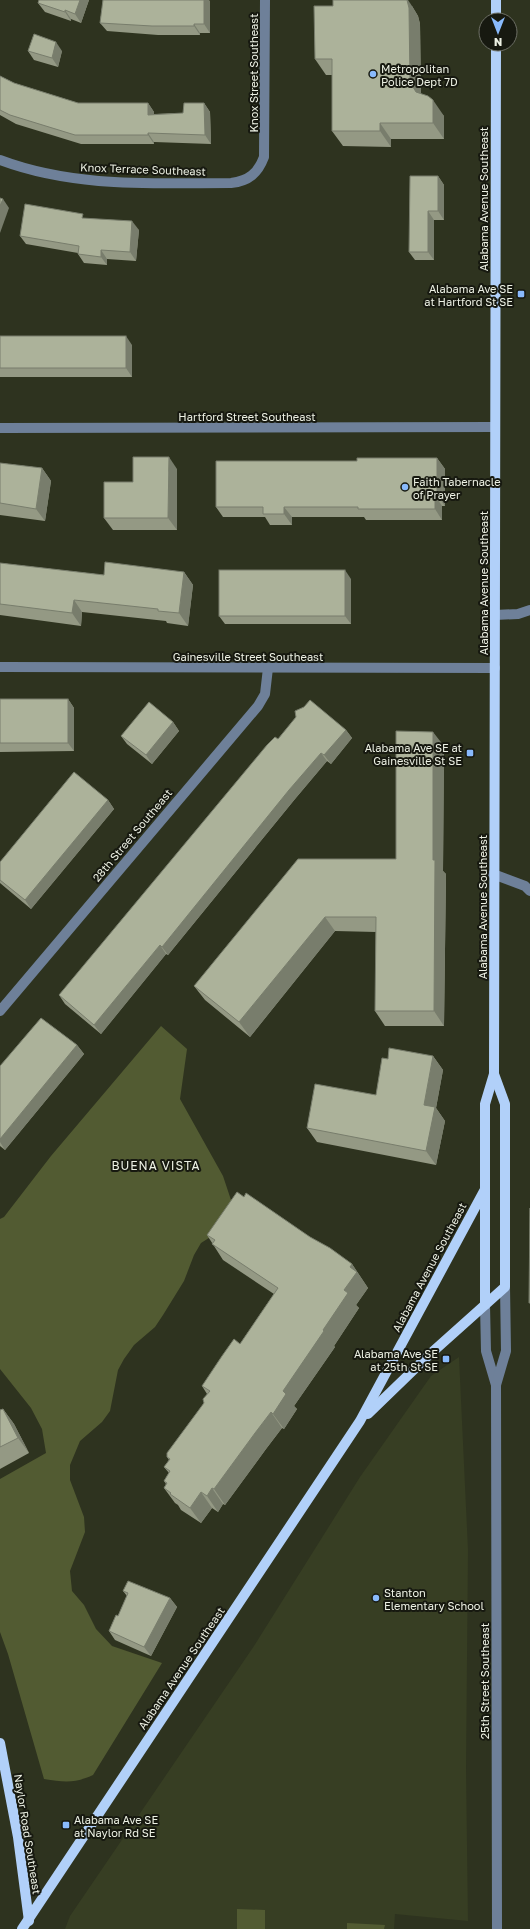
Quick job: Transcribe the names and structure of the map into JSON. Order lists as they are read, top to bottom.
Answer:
{
  "streets": {
    "main road": ["Alabama Avenue Southeast", "Naylor Road Southeast"],
    "street": [
      "Knox Street Southeast",
      "Knox Terrace Southeast",
      "Hartford Street Southeast",
      "Gainesville Street Southeast",
      "28th Street Southeast",
      "25th Street Southeast"
    ]
  },
  "crossings": [
    ["Knox Street Southeast", "Knox Terrace Southeast"],
    ["Alabama Avenue Southeast", "Hartford Street Southeast"],
    ["Alabama Avenue Southeast", "Gainesville Street Southeast"],
    ["Alabama Avenue Southeast", "25th Street Southeast"],
    ["Alabama Avenue Southeast", "Naylor Road Southeast"],
    ["Gainesville Street Southeast", "28th Street Southeast"]
  ],
  "districts": ["BUENA VISTA"],
  "places": {
    "other": ["Metropolitan Police Dept 7D", "Faith Tabernacle of Prayer", "Stanton Elementary School"],
    "transit": [
      "Alabama Ave SE at Hartford St SE",
      "Alabama Ave SE at Gainesville St SE",
      "Alabama Ave SE at 25th St SE",
      "Alabama Ave SE at Naylor Rd SE"
    ]
  },
  "north": "bottom"
}
